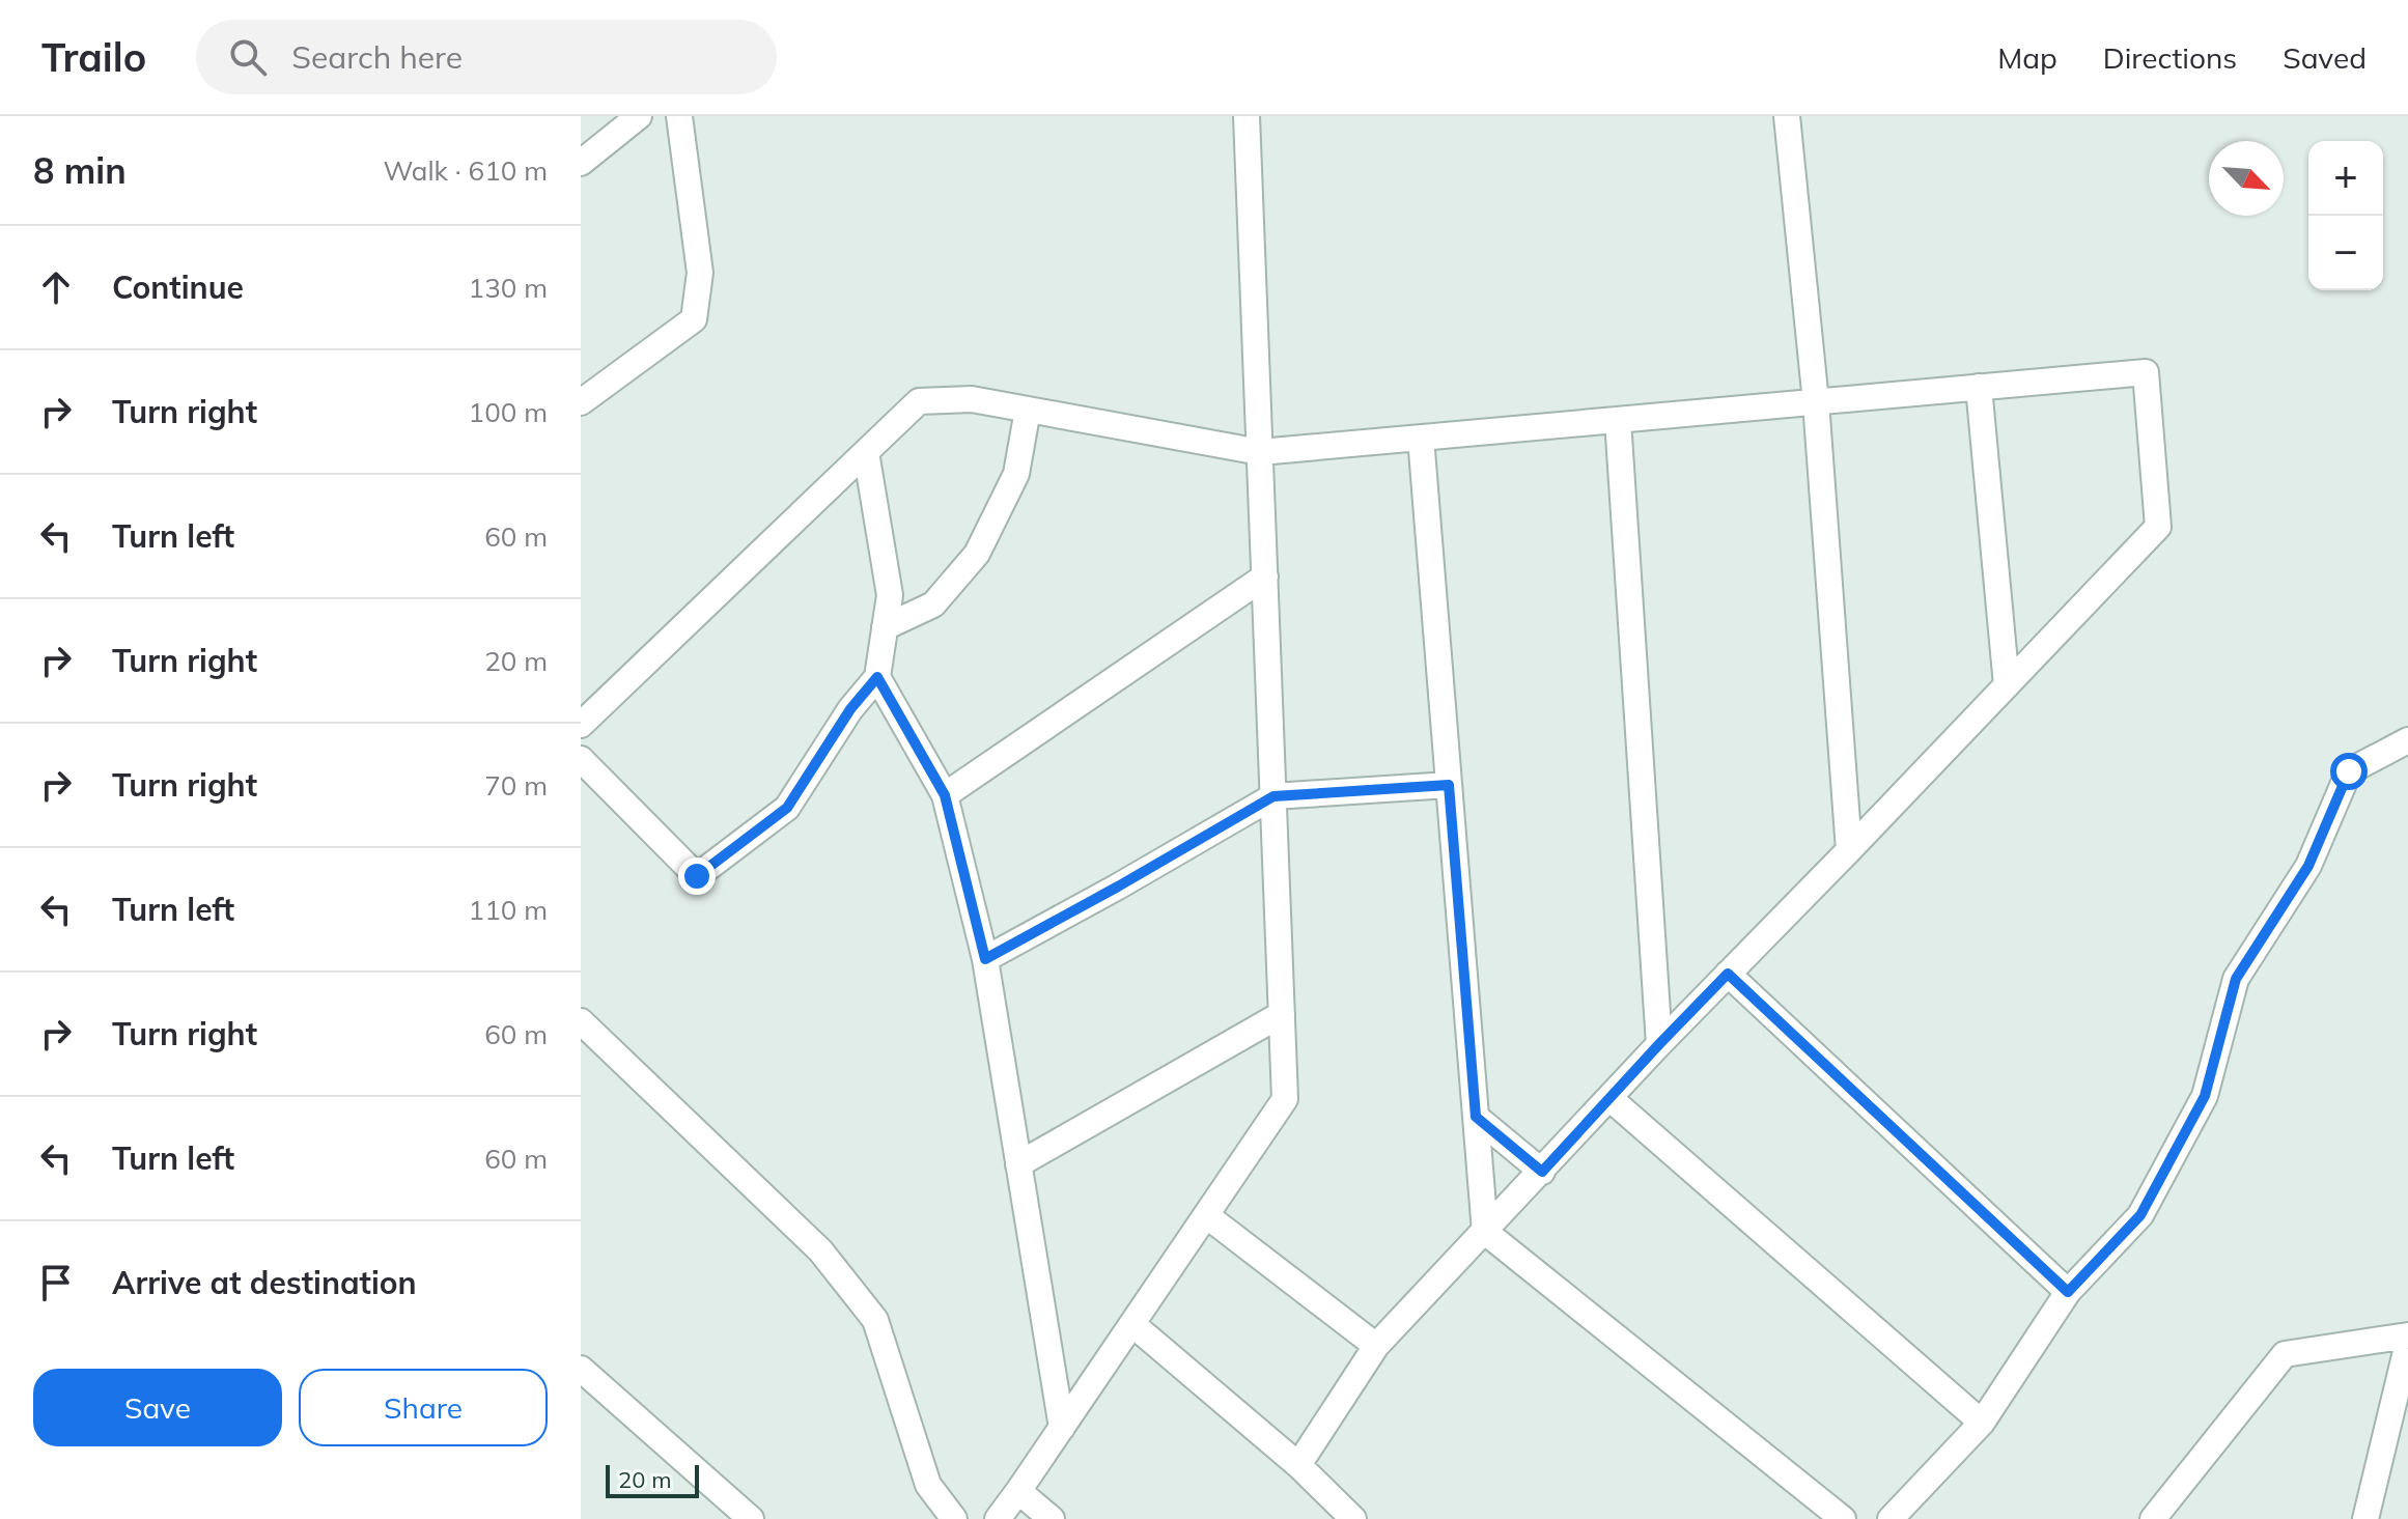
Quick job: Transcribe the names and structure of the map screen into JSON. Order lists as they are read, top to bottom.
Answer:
{
  "scale_bar": "20 m",
  "north": "bottom right",
  "page": {
    "header": "Trailo",
    "search": "Search here",
    "nav": ["Map", "Directions", "Saved"],
    "heading": ["8 min", "Walk · 610 m"],
    "map_buttons": ["+", "−"],
    "list": [
      ["Continue", "130 m"],
      ["Turn right", "100 m"],
      ["Turn left", "60 m"],
      ["Turn right", "20 m"],
      ["Turn right", "70 m"],
      ["Turn left", "110 m"],
      ["Turn right", "60 m"],
      ["Turn left", "60 m"],
      "Arrive at destination"
    ],
    "buttons": ["Save", "Share"],
    "scale": "20 m"
  }
}
